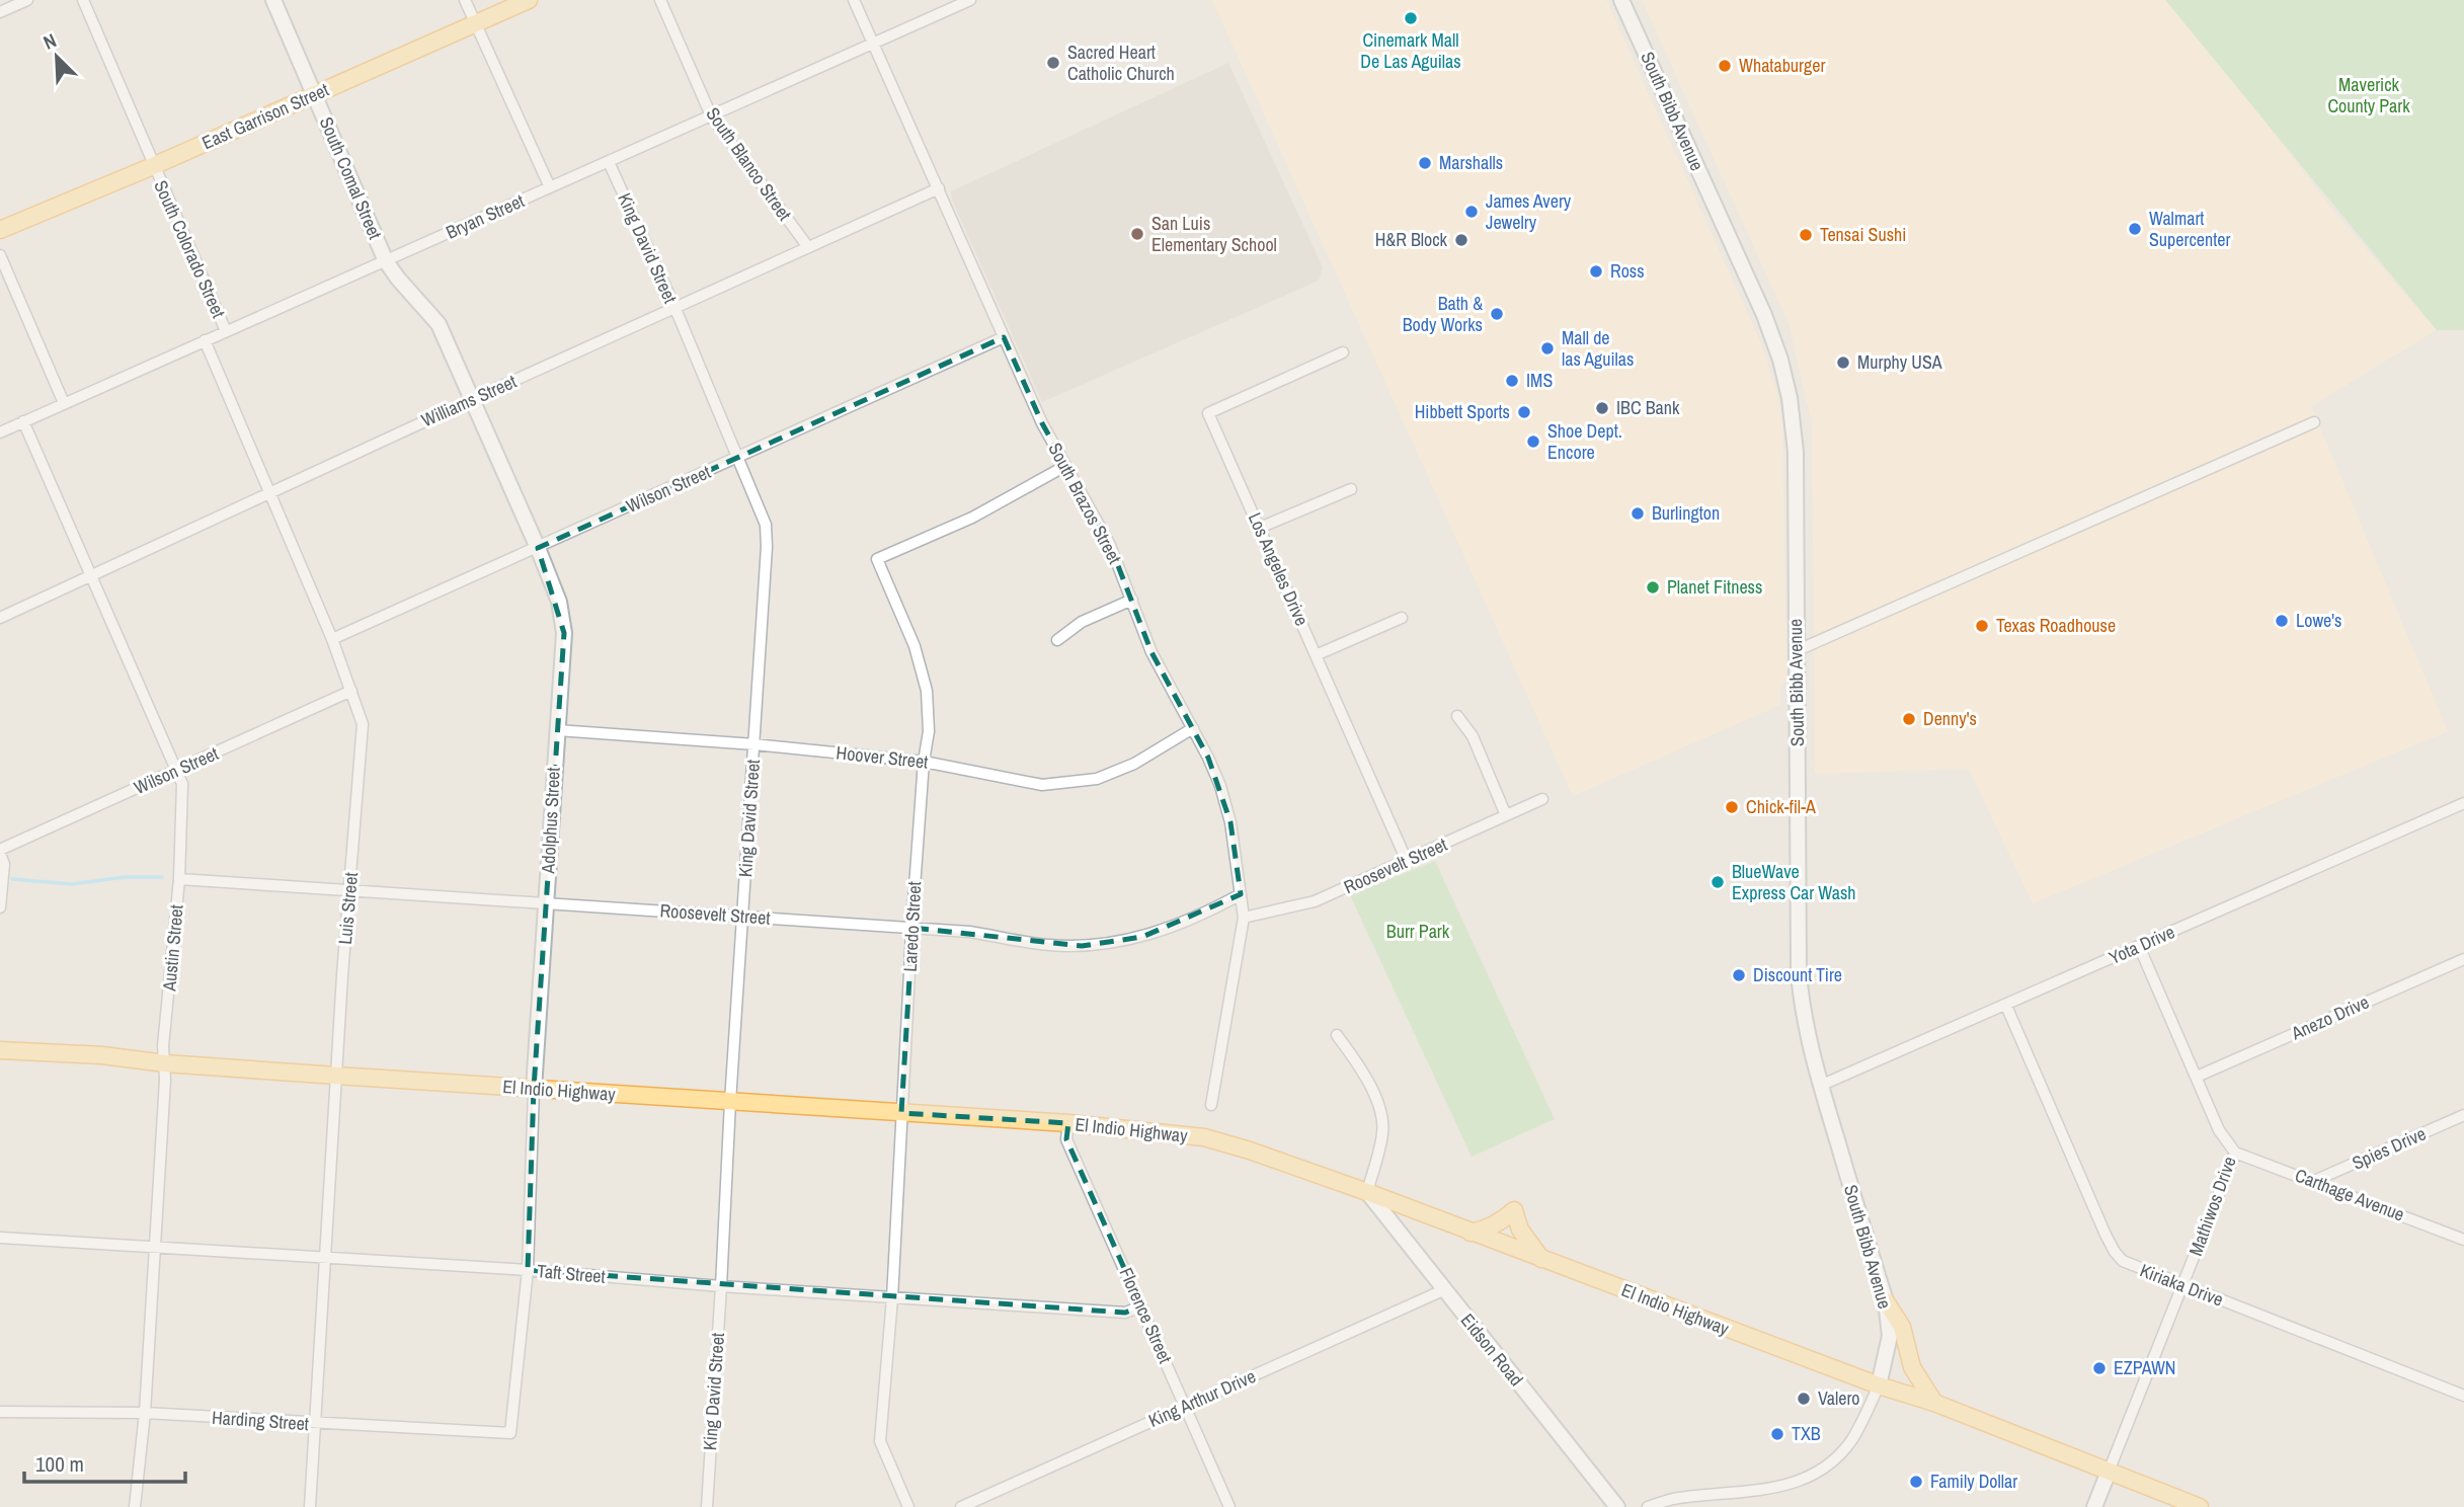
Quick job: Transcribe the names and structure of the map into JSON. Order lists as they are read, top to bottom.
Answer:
{
  "streets": {
    "main road": ["East Garrison Street", "El Indio Highway"],
    "street": [
      "South Bibb Avenue",
      "South Blanco Street",
      "South Comal Street",
      "Bryan Street",
      "King David Street",
      "South Colorado Street",
      "Williams Street",
      "Wilson Street",
      "South Brazos Street",
      "Los Angeles Drive",
      "Hoover Street",
      "Adolphus Street",
      "Roosevelt Street",
      "Luis Street",
      "Laredo Street",
      "Yota Drive",
      "Austin Street",
      "Anezo Drive",
      "Spies Drive",
      "Carthage Avenue",
      "Mathiwos Drive",
      "Taft Street",
      "Kiriaka Drive",
      "Florence Street",
      "Eidson Road",
      "King Arthur Drive",
      "Harding Street"
    ]
  },
  "crossings": [
    ["South Bibb Avenue", "Yota Drive"],
    ["South Bibb Avenue", "El Indio Highway"],
    ["East Garrison Street", "South Comal Street"],
    ["East Garrison Street", "South Colorado Street"],
    ["South Blanco Street", "Bryan Street"],
    ["South Blanco Street", "Williams Street"],
    ["South Comal Street", "Bryan Street"],
    ["South Comal Street", "Adolphus Street"],
    ["Bryan Street", "King David Street"],
    ["Bryan Street", "South Colorado Street"],
    ["Bryan Street", "South Brazos Street"],
    ["Bryan Street", "Adolphus Street"],
    ["Bryan Street", "Luis Street"],
    ["Bryan Street", "Austin Street"],
    ["King David Street", "Williams Street"],
    ["King David Street", "Wilson Street"],
    ["King David Street", "Hoover Street"],
    ["King David Street", "Roosevelt Street"],
    ["King David Street", "El Indio Highway"],
    ["King David Street", "Taft Street"],
    ["Williams Street", "South Brazos Street"],
    ["Williams Street", "Adolphus Street"],
    ["Williams Street", "Luis Street"],
    ["Williams Street", "Austin Street"],
    ["Wilson Street", "South Brazos Street"],
    ["Wilson Street", "Adolphus Street"],
    ["Wilson Street", "Luis Street"],
    ["Wilson Street", "Austin Street"],
    ["South Brazos Street", "Hoover Street"],
    ["South Brazos Street", "Roosevelt Street"],
    ["South Brazos Street", "Laredo Street"],
    ["Los Angeles Drive", "Roosevelt Street"],
    ["Hoover Street", "Adolphus Street"],
    ["Hoover Street", "Laredo Street"],
    ["Adolphus Street", "Roosevelt Street"],
    ["Adolphus Street", "El Indio Highway"],
    ["Adolphus Street", "Taft Street"],
    ["Adolphus Street", "Harding Street"],
    ["Roosevelt Street", "Luis Street"],
    ["Roosevelt Street", "Laredo Street"],
    ["Roosevelt Street", "Austin Street"],
    ["Luis Street", "El Indio Highway"],
    ["Luis Street", "Taft Street"],
    ["Luis Street", "Harding Street"],
    ["Laredo Street", "El Indio Highway"],
    ["Laredo Street", "Taft Street"],
    ["Yota Drive", "Mathiwos Drive"],
    ["Yota Drive", "Kiriaka Drive"],
    ["Austin Street", "El Indio Highway"],
    ["Austin Street", "Taft Street"],
    ["Austin Street", "Harding Street"],
    ["Anezo Drive", "Mathiwos Drive"],
    ["El Indio Highway", "Mathiwos Drive"],
    ["El Indio Highway", "Florence Street"],
    ["El Indio Highway", "Eidson Road"],
    ["Spies Drive", "Carthage Avenue"],
    ["Carthage Avenue", "Mathiwos Drive"],
    ["Mathiwos Drive", "Kiriaka Drive"],
    ["Taft Street", "Florence Street"],
    ["Florence Street", "King Arthur Drive"],
    ["Eidson Road", "King Arthur Drive"]
  ],
  "parks": ["Maverick County Park", "Burr Park"],
  "places": [
    "Cinemark Mall De Las Aguilas",
    "Sacred Heart Catholic Church",
    "Whataburger",
    "Marshalls",
    "James Avery Jewelry",
    "Walmart Supercenter",
    "San Luis Elementary School",
    "Tensai Sushi",
    "H&R Block",
    "Ross",
    "Bath & Body Works",
    "Mall de las Aguilas",
    "Murphy USA",
    "IMS",
    "IBC Bank",
    "Hibbett Sports",
    "Shoe Dept. Encore",
    "Burlington",
    "Planet Fitness",
    "Lowe's",
    "Texas Roadhouse",
    "Denny's",
    "Chick-fil-A",
    "BlueWave Express Car Wash",
    "Discount Tire",
    "EZPAWN",
    "Valero",
    "TXB",
    "Family Dollar"
  ],
  "scale_bar": "100 m",
  "north": "top left"
}
